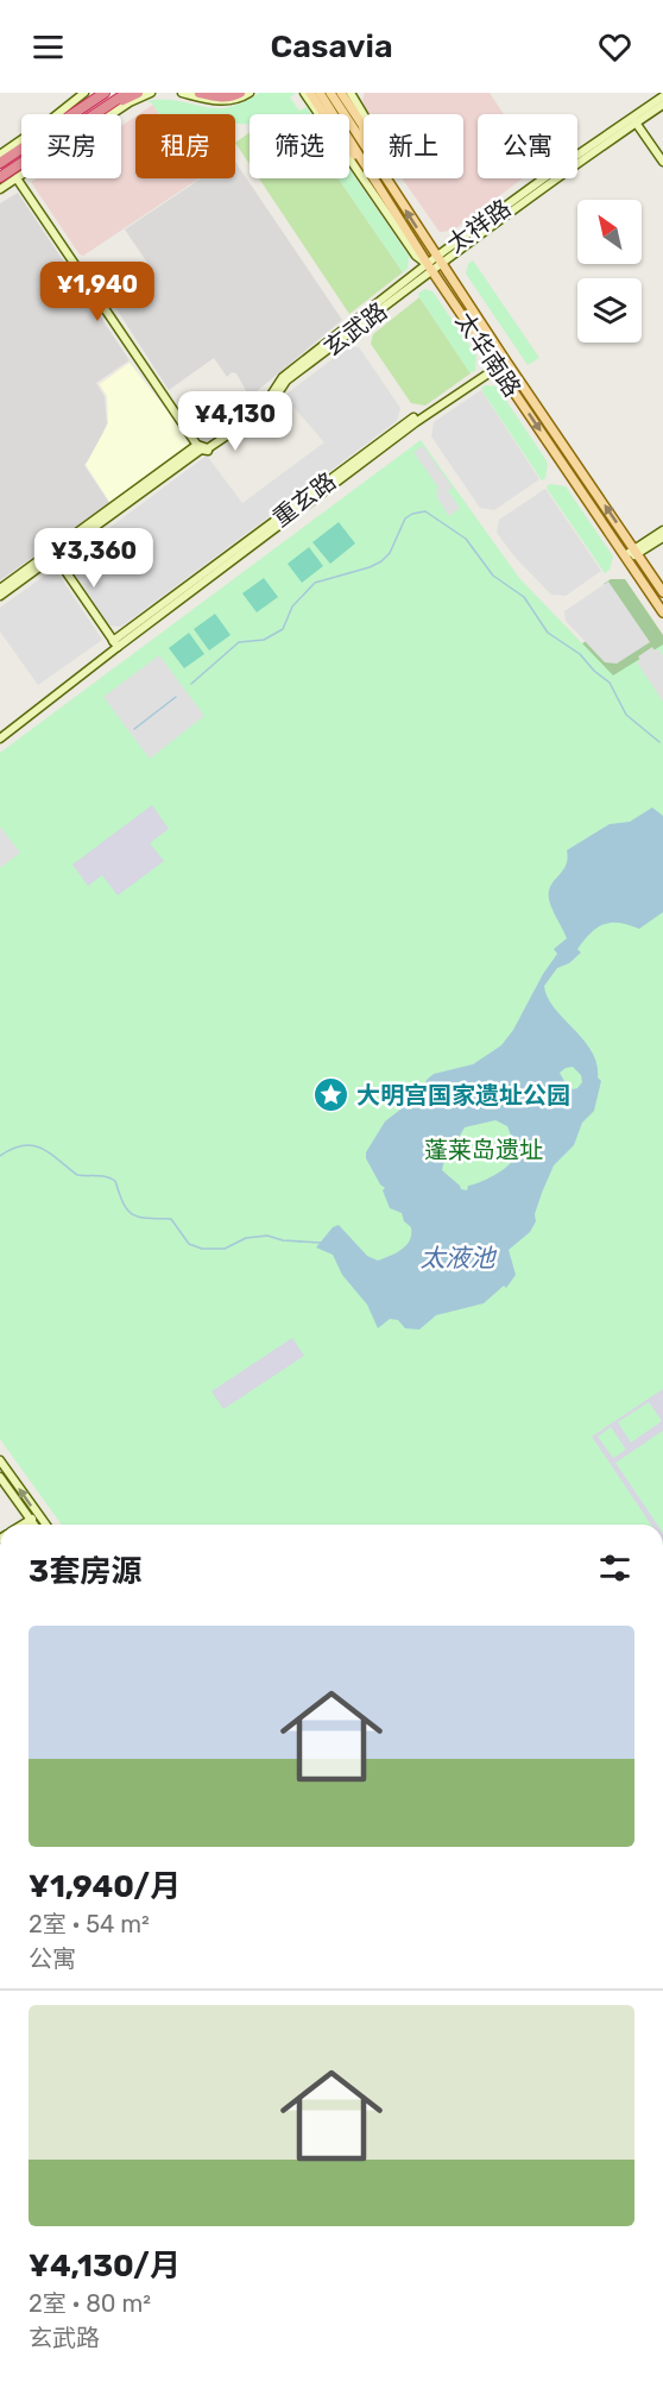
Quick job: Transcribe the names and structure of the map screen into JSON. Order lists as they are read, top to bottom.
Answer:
{
  "streets": {
    "main road": ["太华南路"],
    "street": ["太祥路", "玄武路", "重玄路"]
  },
  "crossings": [
    ["太祥路", "玄武路"],
    ["太祥路", "太华南路"],
    ["玄武路", "太华南路"],
    ["太华南路", "重玄路"]
  ],
  "water": ["太液池"],
  "parks": ["蓬莱岛遗址"],
  "places": {
    "place": ["大明宫国家遗址公园"]
  },
  "north": "top left",
  "page": {
    "header": "Casavia",
    "chip": [
      "买房",
      "租房",
      "筛选",
      "新上",
      "公寓"
    ],
    "price": ["¥1,940", "¥4,130", "¥3,360"],
    "heading": "3套房源",
    "list": [
      {
        "name": "¥1,940/月",
        "note": "2室 · 54 m² · 公寓"
      },
      {
        "name": "¥4,130/月",
        "note": "2室 · 80 m² · 玄武路"
      }
    ]
  }
}
